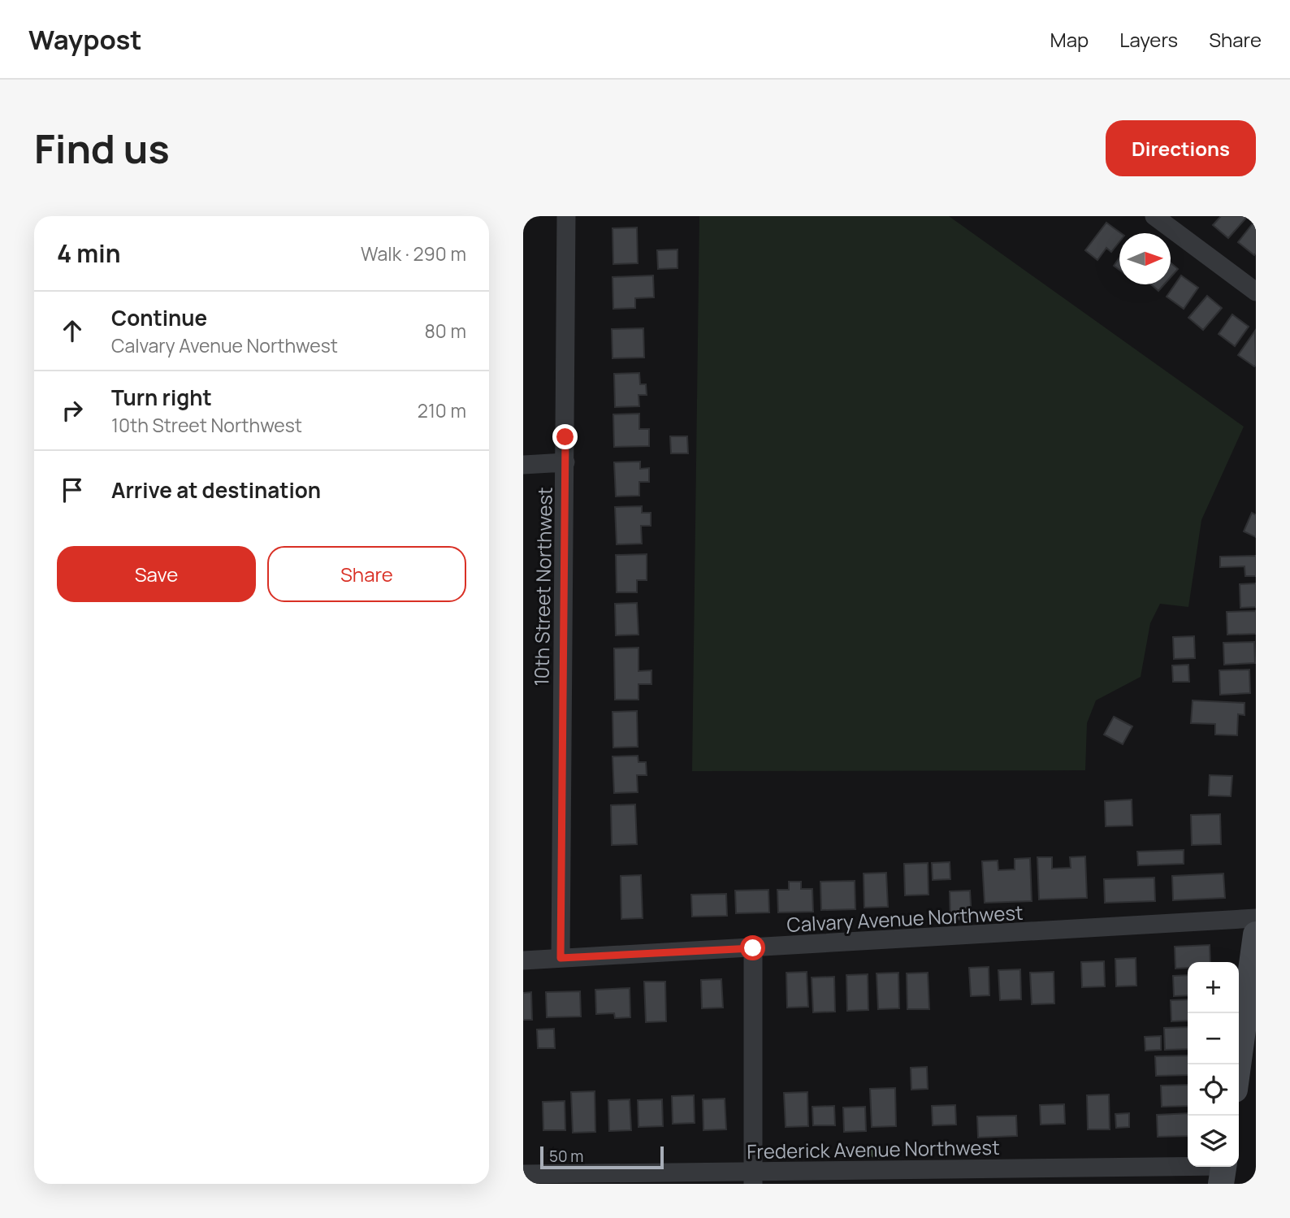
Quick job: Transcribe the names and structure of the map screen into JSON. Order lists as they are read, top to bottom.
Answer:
{
  "streets": {
    "street": ["10th Street Northwest", "Calvary Avenue Northwest", "Frederick Avenue Northwest"]
  },
  "crossings": [
    ["10th Street Northwest", "Calvary Avenue Northwest"]
  ],
  "scale_bar": "50 m",
  "north": "right",
  "page": {
    "header": "Waypost",
    "nav": ["Map", "Layers", "Share"],
    "buttons": [
      "Directions",
      ["Save", "Share"]
    ],
    "title": "Find us",
    "heading": ["4 min", "Walk · 290 m"],
    "list": [
      ["Continue", "Calvary Avenue Northwest", "80 m"],
      ["Turn right", "10th Street Northwest", "210 m"],
      "Arrive at destination"
    ],
    "map_buttons": ["+", "−"],
    "scale": "50 m"
  }
}
